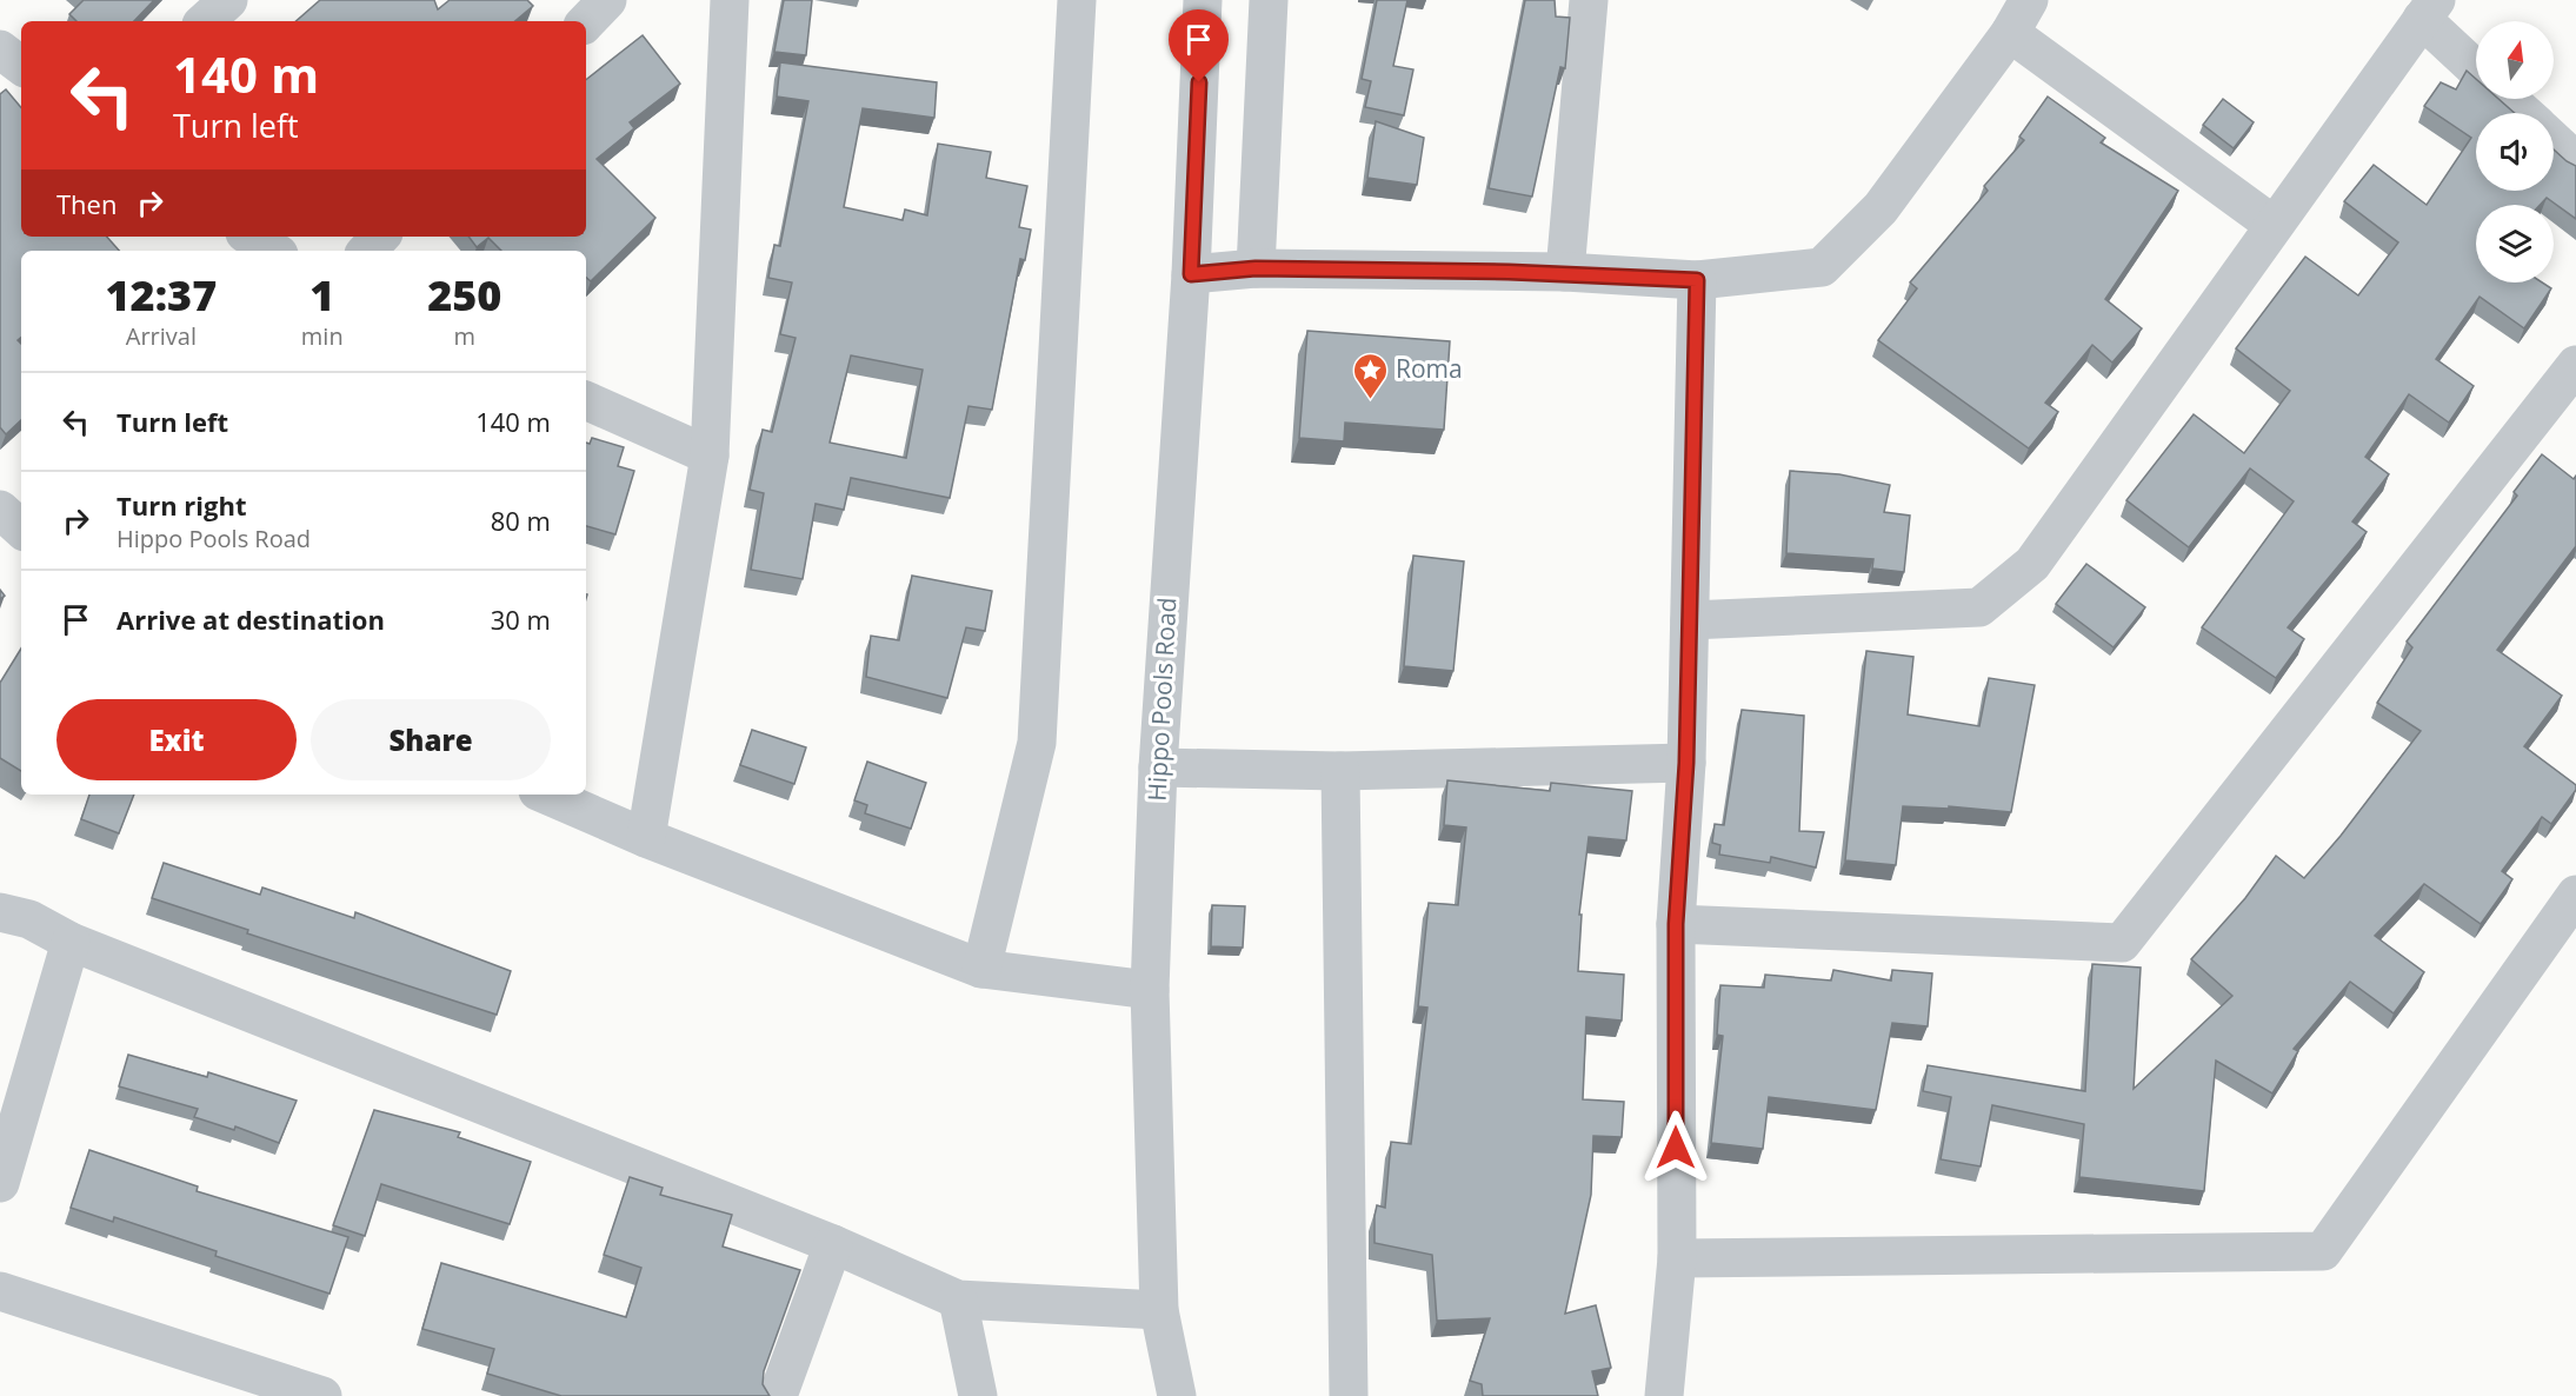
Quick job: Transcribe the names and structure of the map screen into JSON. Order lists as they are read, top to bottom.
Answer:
{
  "streets": {
    "street": ["Hippo Pools Road"]
  },
  "places": {
    "place": ["Roma"]
  },
  "north": "top",
  "page": {
    "turn": ["140 m", "Turn left"],
    "then": "Then",
    "eta": [
      "12:37",
      "Arrival",
      "1",
      "min",
      "250",
      "m"
    ],
    "list": [
      {
        "name": "Turn left",
        "value": "140 m"
      },
      {
        "name": "Turn right",
        "note": "Hippo Pools Road",
        "value": "80 m"
      },
      {
        "name": "Arrive at destination",
        "value": "30 m"
      }
    ],
    "buttons": ["Exit", "Share"]
  }
}
